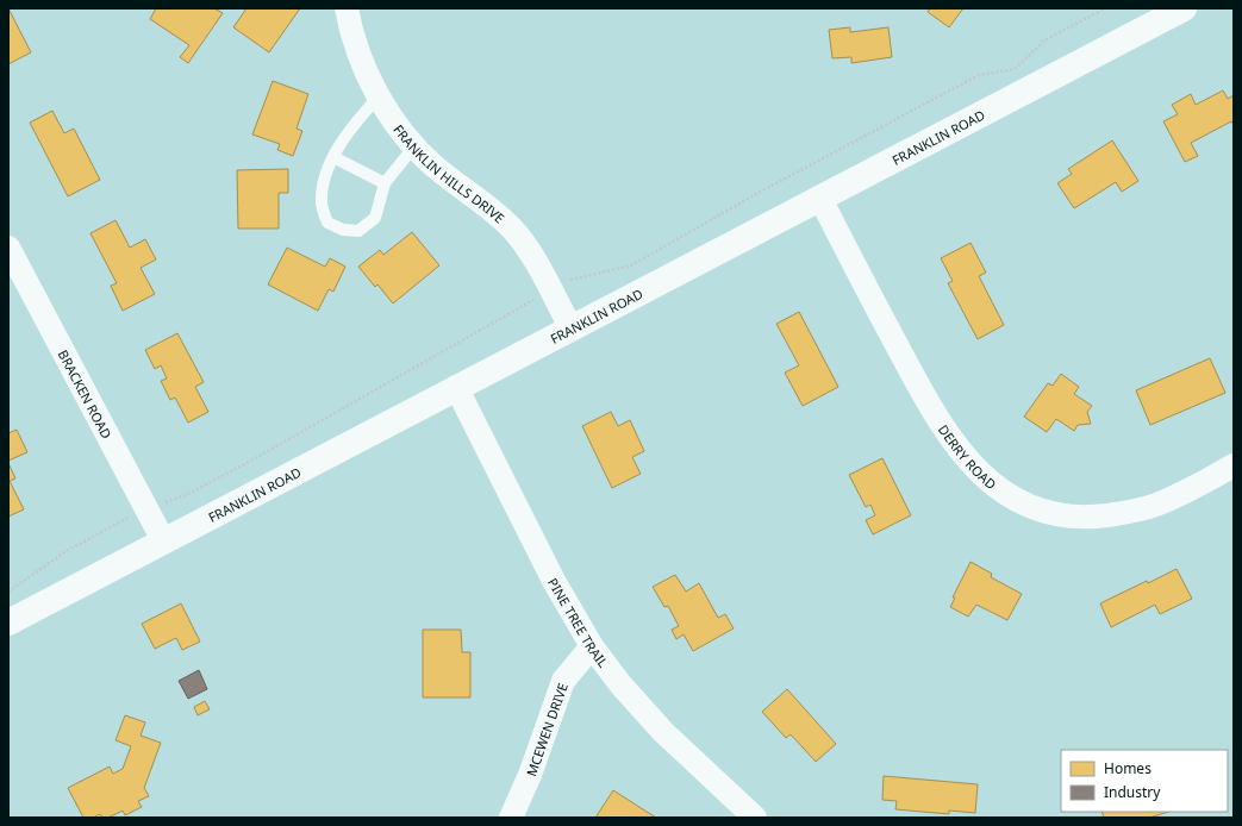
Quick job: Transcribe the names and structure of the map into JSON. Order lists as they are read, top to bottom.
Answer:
{
  "streets": {
    "street": [
      "FRANKLIN ROAD",
      "FRANKLIN HILLS DRIVE",
      "BRACKEN ROAD",
      "DERRY ROAD",
      "PINE TREE TRAIL",
      "MCEWEN DRIVE"
    ]
  },
  "crossings": [
    ["FRANKLIN ROAD", "FRANKLIN HILLS DRIVE"],
    ["FRANKLIN ROAD", "BRACKEN ROAD"],
    ["FRANKLIN ROAD", "DERRY ROAD"],
    ["FRANKLIN ROAD", "PINE TREE TRAIL"],
    ["PINE TREE TRAIL", "MCEWEN DRIVE"]
  ],
  "legend": ["Homes", "Industry"]
}
